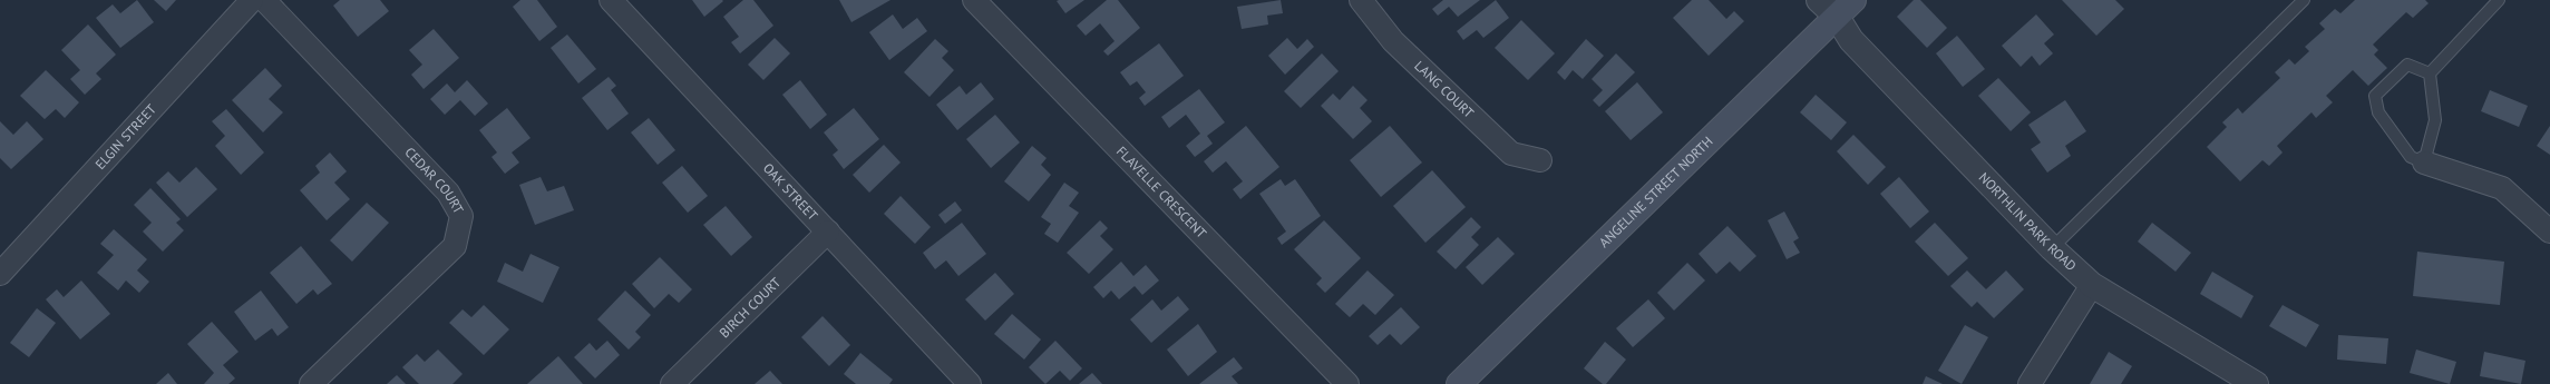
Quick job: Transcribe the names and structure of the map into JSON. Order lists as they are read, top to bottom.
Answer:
{
  "streets": {
    "main road": ["ANGELINE STREET NORTH"],
    "street": [
      "LANG COURT",
      "ELGIN STREET",
      "CEDAR COURT",
      "OAK STREET",
      "FLAVELLE CRESCENT",
      "NORTHLIN PARK ROAD",
      "BIRCH COURT"
    ]
  },
  "crossings": [
    ["OAK STREET", "BIRCH COURT"],
    ["ANGELINE STREET NORTH", "NORTHLIN PARK ROAD"]
  ]
}
